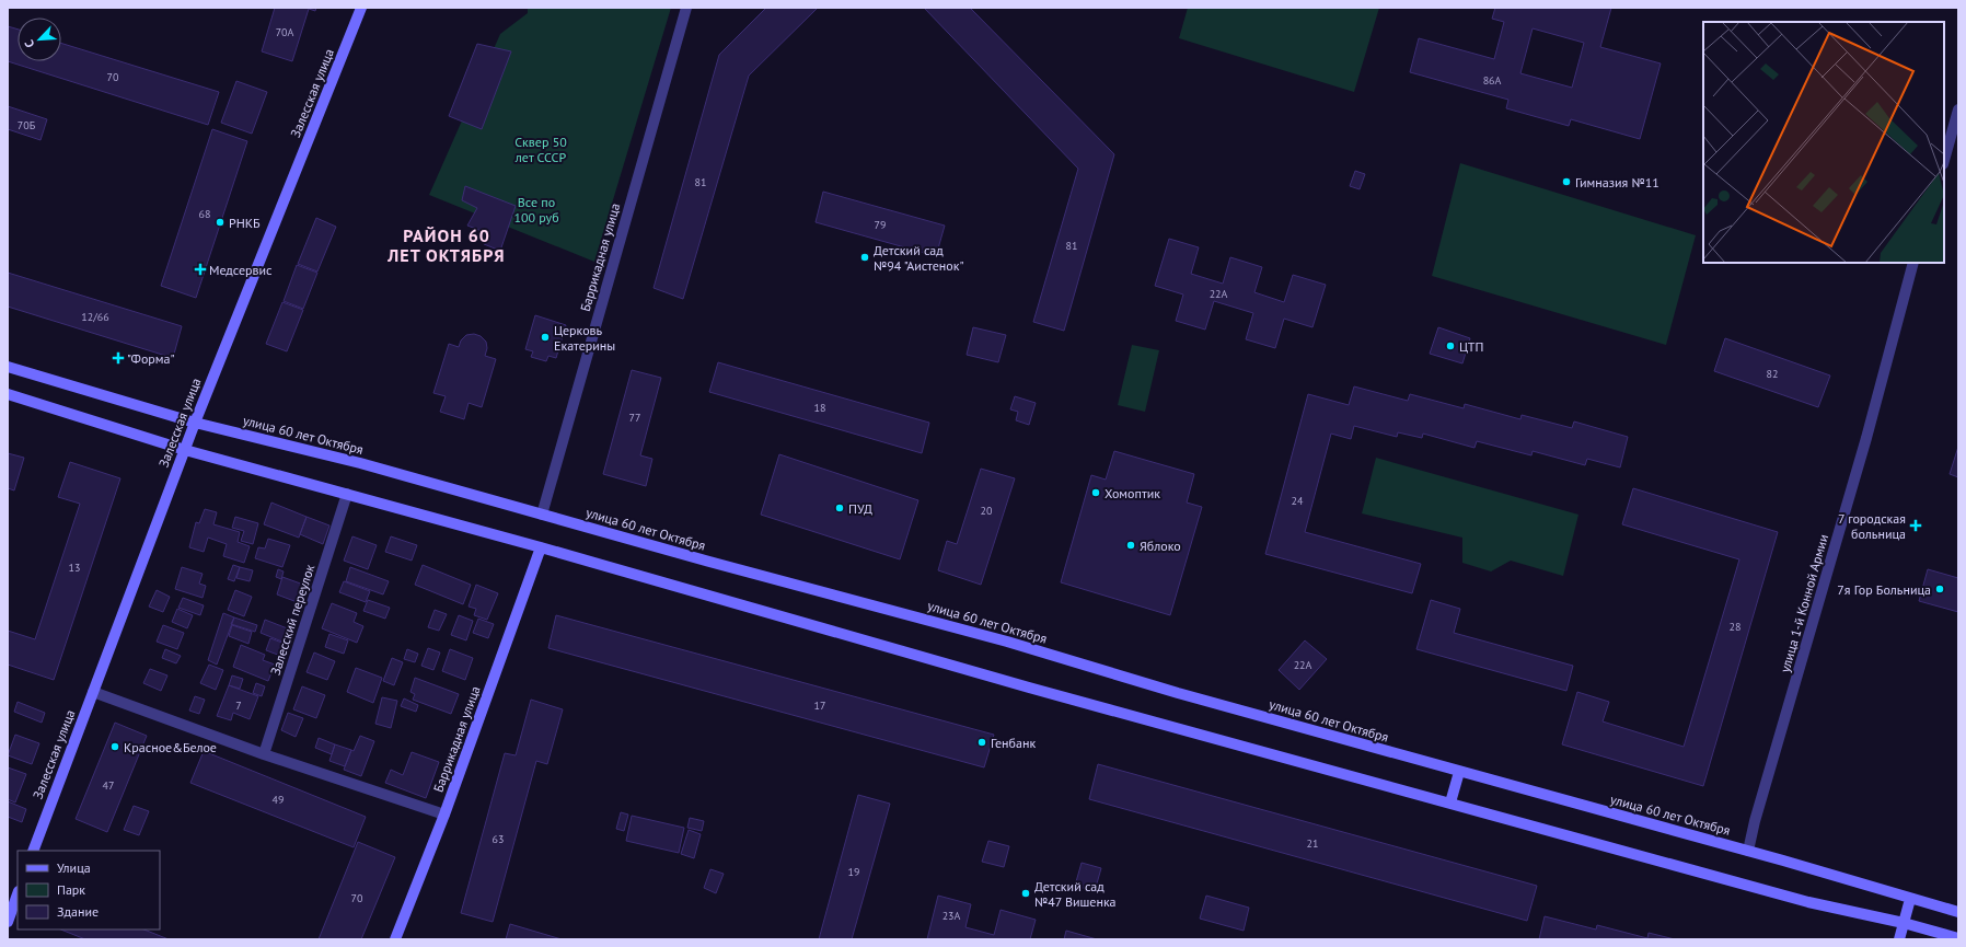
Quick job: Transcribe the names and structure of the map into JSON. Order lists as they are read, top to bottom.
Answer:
{
  "streets": {
    "main road": ["Залесская улица", "Баррикадная улица", "улица 60 лет Октября"],
    "street": ["улица 1-й Конной Армии", "Залесский переулок"]
  },
  "crossings": [
    ["Залесская улица", "улица 60 лет Октября"],
    ["Баррикадная улица", "улица 60 лет Октября"],
    ["улица 60 лет Октября", "улица 1-й Конной Армии"]
  ],
  "districts": ["РАЙОН 60 ЛЕТ ОКТЯБРЯ"],
  "parks": ["Сквер 50 лет СССР", "Все по 100 руб"],
  "places": {
    "other": [
      "Гимназия №11",
      "РНКБ",
      "Детский сад №94 \"Аистенок\"",
      "Церковь Екатерины",
      "ЦТП",
      "Хомоптик",
      "ПУД",
      "Яблоко",
      "7я Гор Больница",
      "Генбанк",
      "Красное&Белое",
      "Детский сад №47 Вишенка"
    ],
    "health": ["Медсервис", "\"Форма\"", "7 городская больница"]
  },
  "house_numbers": [
    "70А",
    "70",
    "86А",
    "70Б",
    "81",
    "68",
    "79",
    "81",
    "22А",
    "12/66",
    "82",
    "18",
    "77",
    "24",
    "20",
    "13",
    "28",
    "22А",
    "7",
    "17",
    "47",
    "49",
    "63",
    "21",
    "19",
    "70",
    "23А"
  ],
  "legend": ["Улица", "Парк", "Здание"],
  "north": "bottom left"
}
